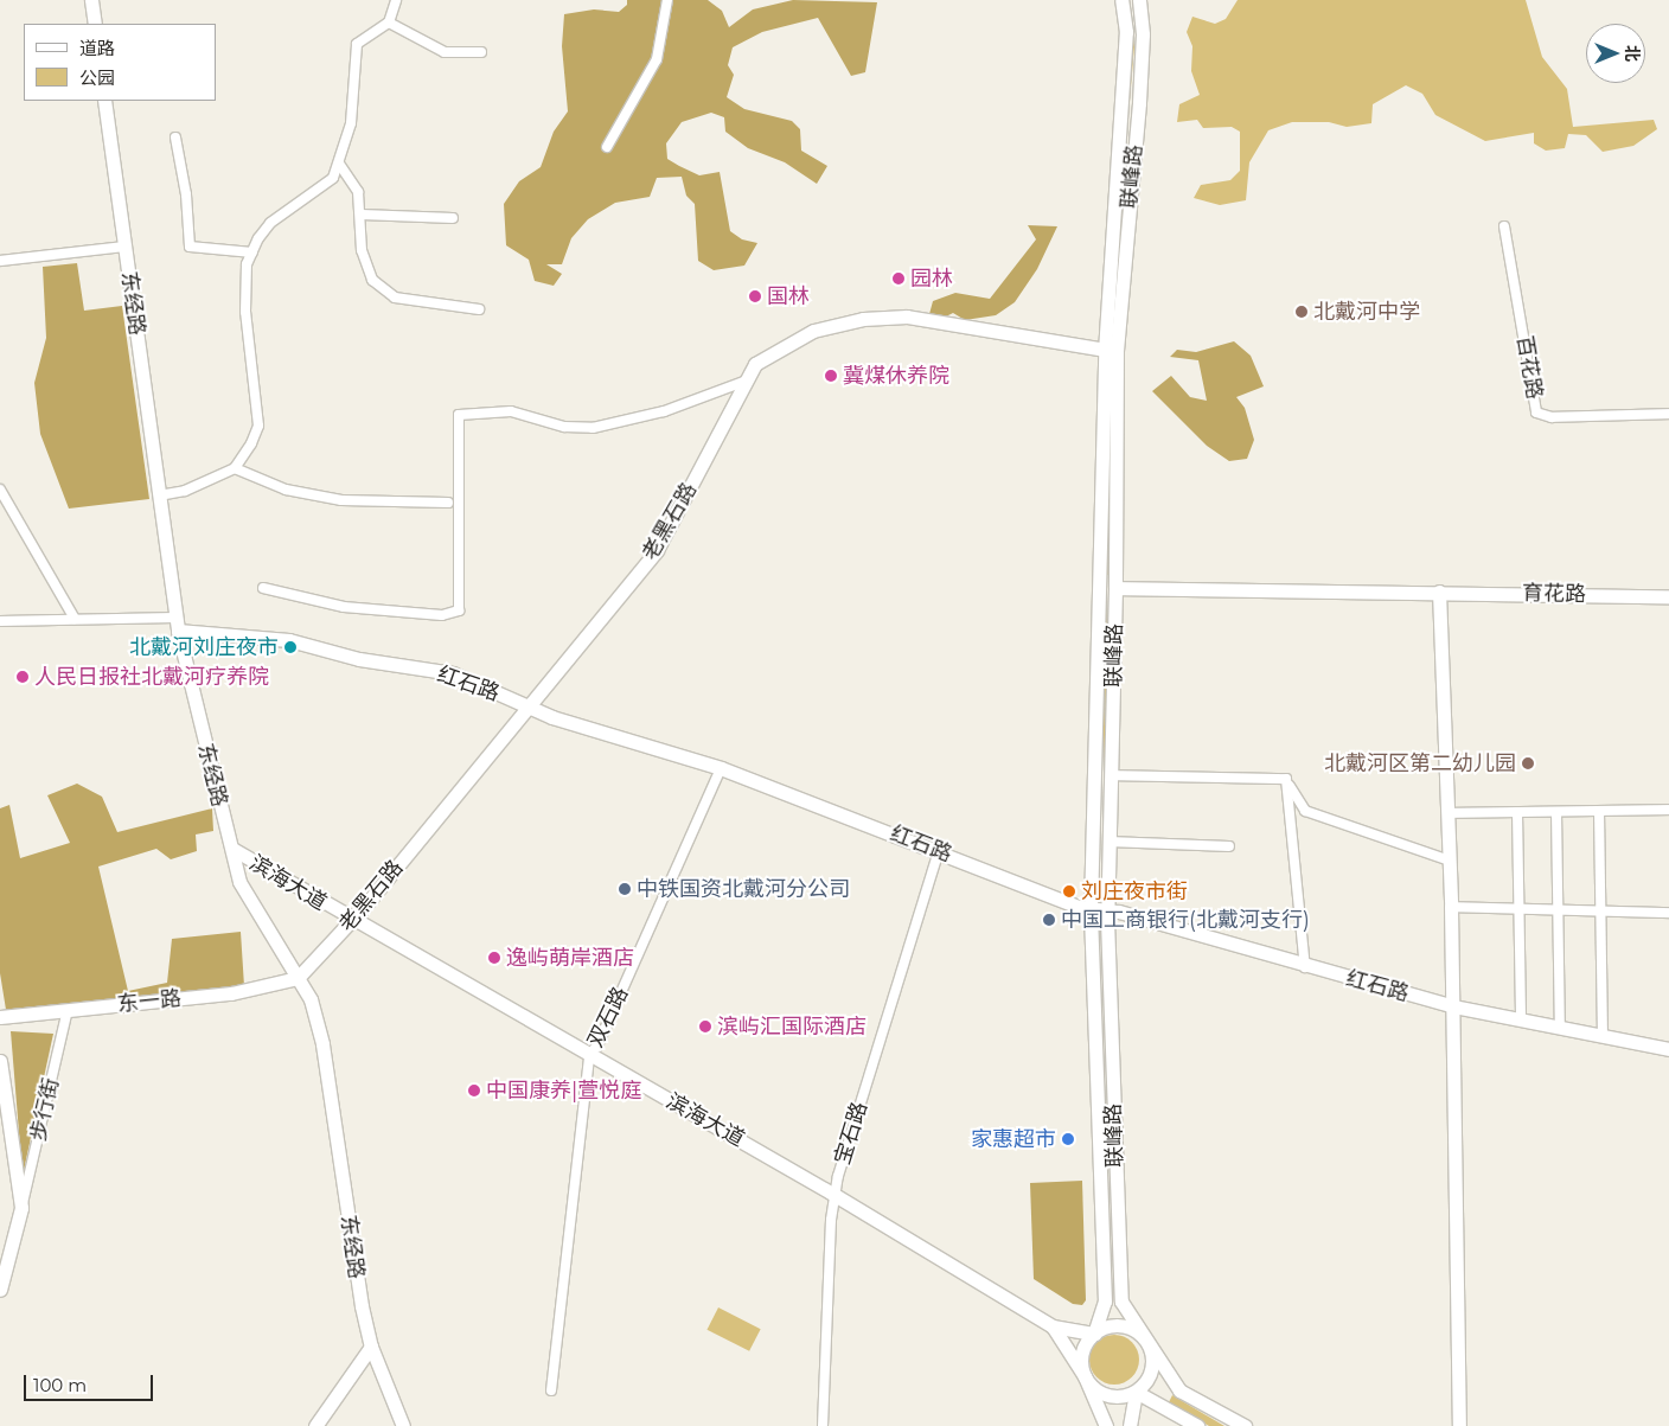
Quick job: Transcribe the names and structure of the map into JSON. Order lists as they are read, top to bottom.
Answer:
{
  "streets": {
    "main road": [
      "联峰路",
      "东经路",
      "老黑石路",
      "育花路",
      "红石路",
      "滨海大道",
      "东一路"
    ],
    "street": [
      "百花路",
      "双石路",
      "步行街",
      "宝石路"
    ]
  },
  "crossings": [
    ["联峰路", "老黑石路"],
    ["联峰路", "育花路"],
    ["联峰路", "红石路"],
    ["东经路", "老黑石路"],
    ["东经路", "红石路"],
    ["东经路", "滨海大道"],
    ["东经路", "东一路"],
    ["老黑石路", "红石路"],
    ["老黑石路", "滨海大道"],
    ["老黑石路", "东一路"],
    ["红石路", "双石路"],
    ["红石路", "宝石路"],
    ["滨海大道", "双石路"],
    ["滨海大道", "宝石路"],
    ["东一路", "步行街"]
  ],
  "places": [
    "园林",
    "国林",
    "北戴河中学",
    "冀煤休养院",
    "北戴河刘庄夜市",
    "人民日报社北戴河疗养院",
    "北戴河区第二幼儿园",
    "中铁国资北戴河分公司",
    "刘庄夜市街",
    "中国工商银行(北戴河支行)",
    "逸屿萌岸酒店",
    "滨屿汇国际酒店",
    "中国康养|萱悦庭",
    "家惠超市"
  ],
  "legend": ["道路", "公园"],
  "scale_bar": "100 m",
  "north": "right"
}
